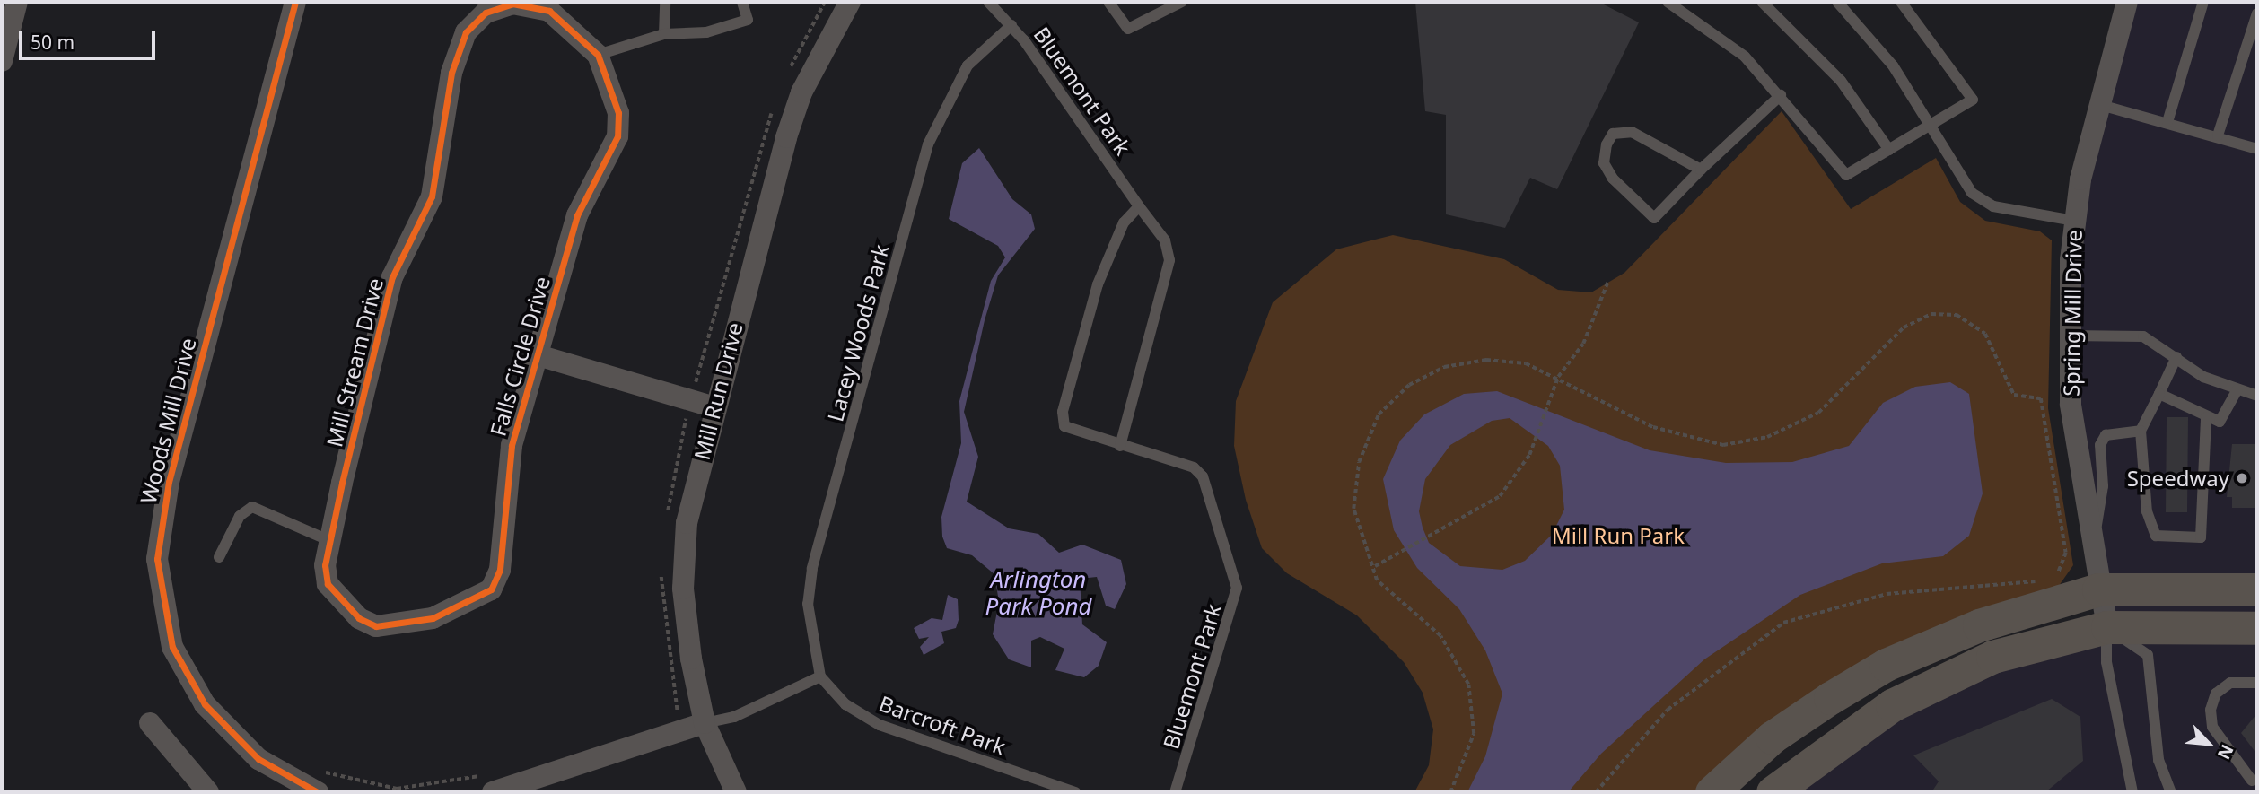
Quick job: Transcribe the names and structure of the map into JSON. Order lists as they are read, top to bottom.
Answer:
{
  "streets": {
    "street": [
      "Spring Mill Drive",
      "Falls Circle Drive",
      "Mill Stream Drive",
      "Mill Run Drive",
      "Woods Mill Drive"
    ],
    "lane": ["Bluemont Park", "Lacey Woods Park", "Barcroft Park"]
  },
  "crossings": [
    ["Bluemont Park", "Lacey Woods Park"],
    ["Lacey Woods Park", "Barcroft Park"],
    ["Falls Circle Drive", "Mill Stream Drive"],
    ["Falls Circle Drive", "Mill Run Drive"]
  ],
  "water": ["Arlington Park Pond"],
  "parks": ["Mill Run Park"],
  "places": ["Speedway"],
  "scale_bar": "50 m",
  "north": "bottom right"
}
